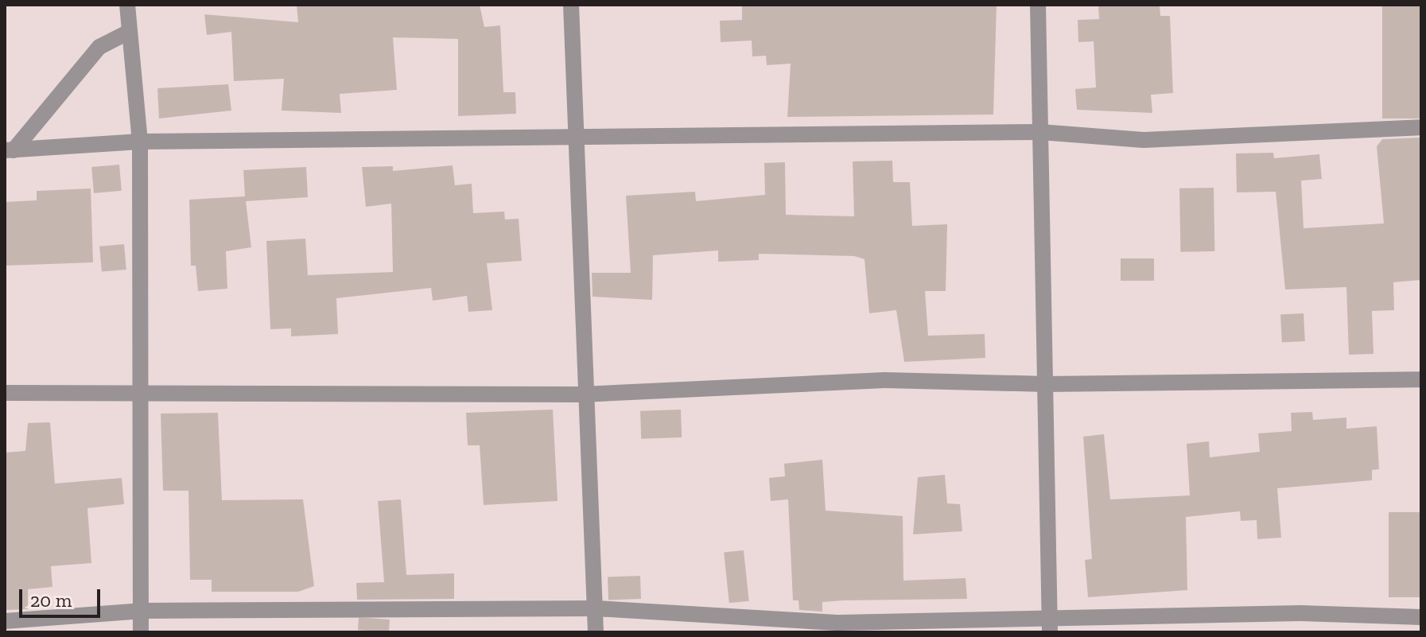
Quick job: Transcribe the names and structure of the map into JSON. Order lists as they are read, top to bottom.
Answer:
{
  "scale_bar": "20 m"
}
